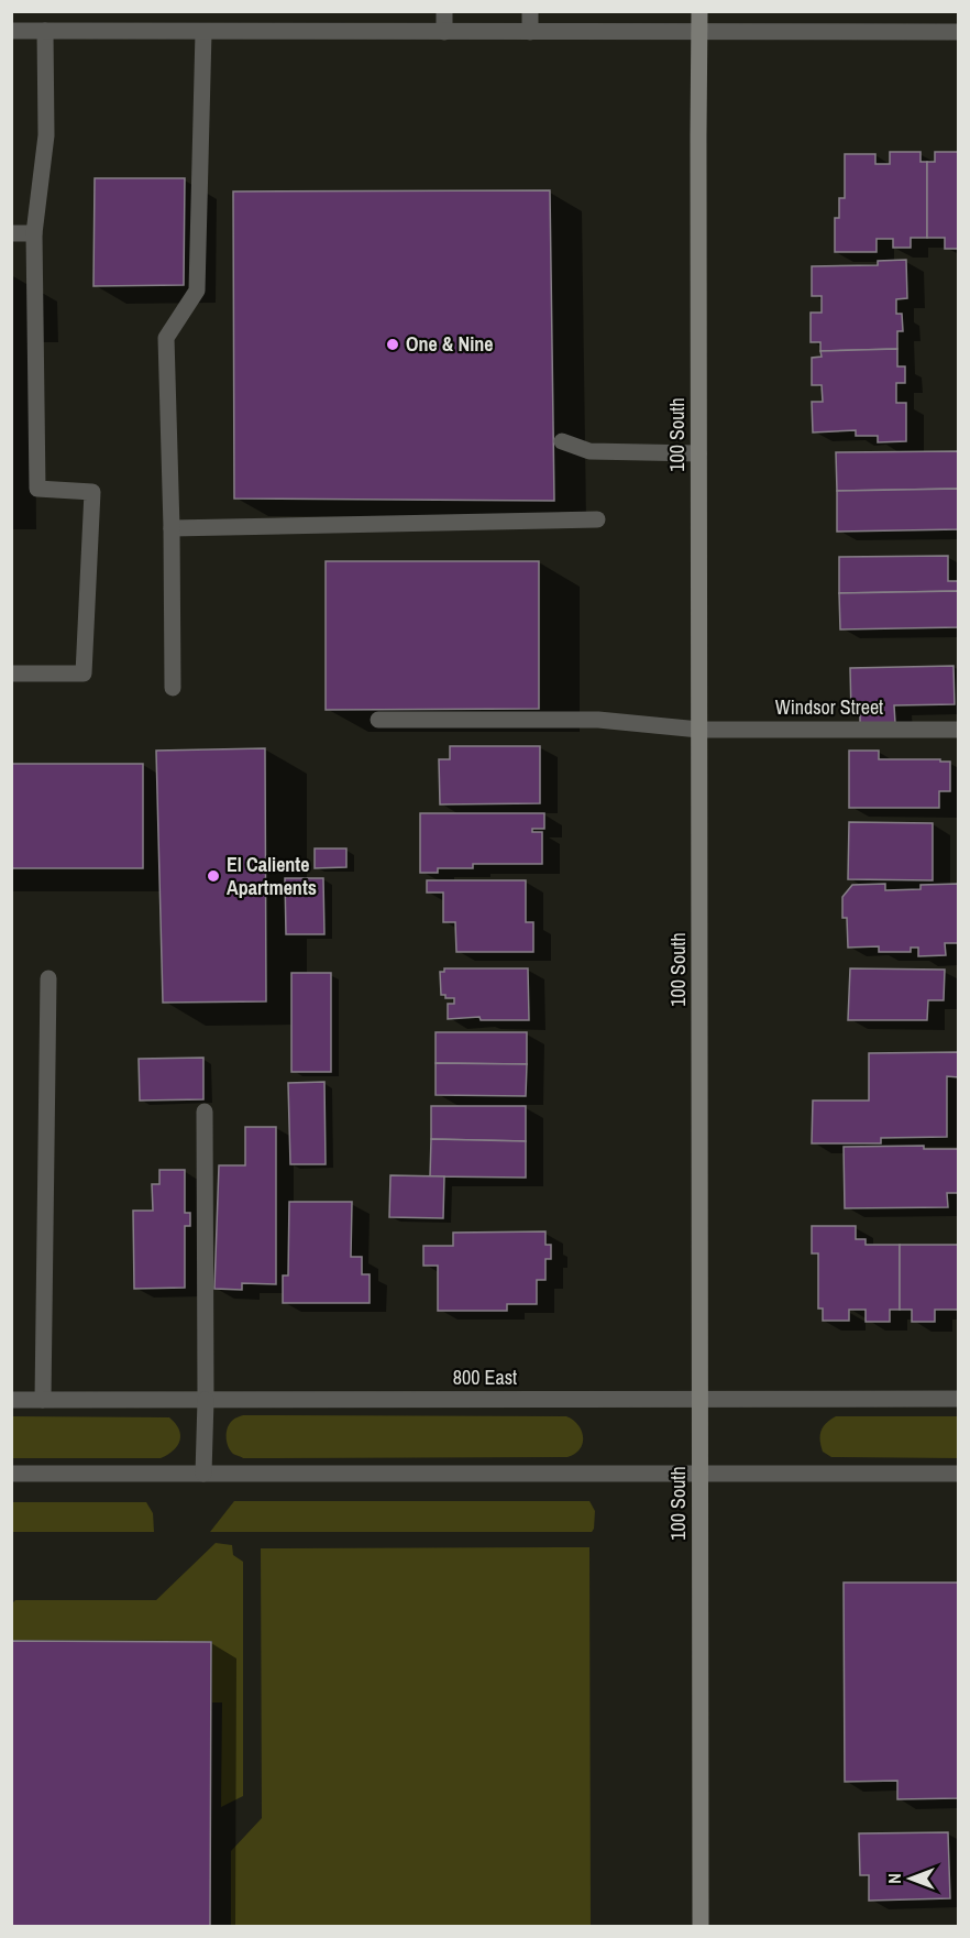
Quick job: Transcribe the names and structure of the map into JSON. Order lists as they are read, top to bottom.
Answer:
{
  "streets": {
    "main road": ["100 South"],
    "street": ["Windsor Street", "800 East"]
  },
  "crossings": [
    ["100 South", "Windsor Street"],
    ["100 South", "800 East"]
  ],
  "places": ["One & Nine", "El Caliente Apartments"],
  "north": "left"
}
